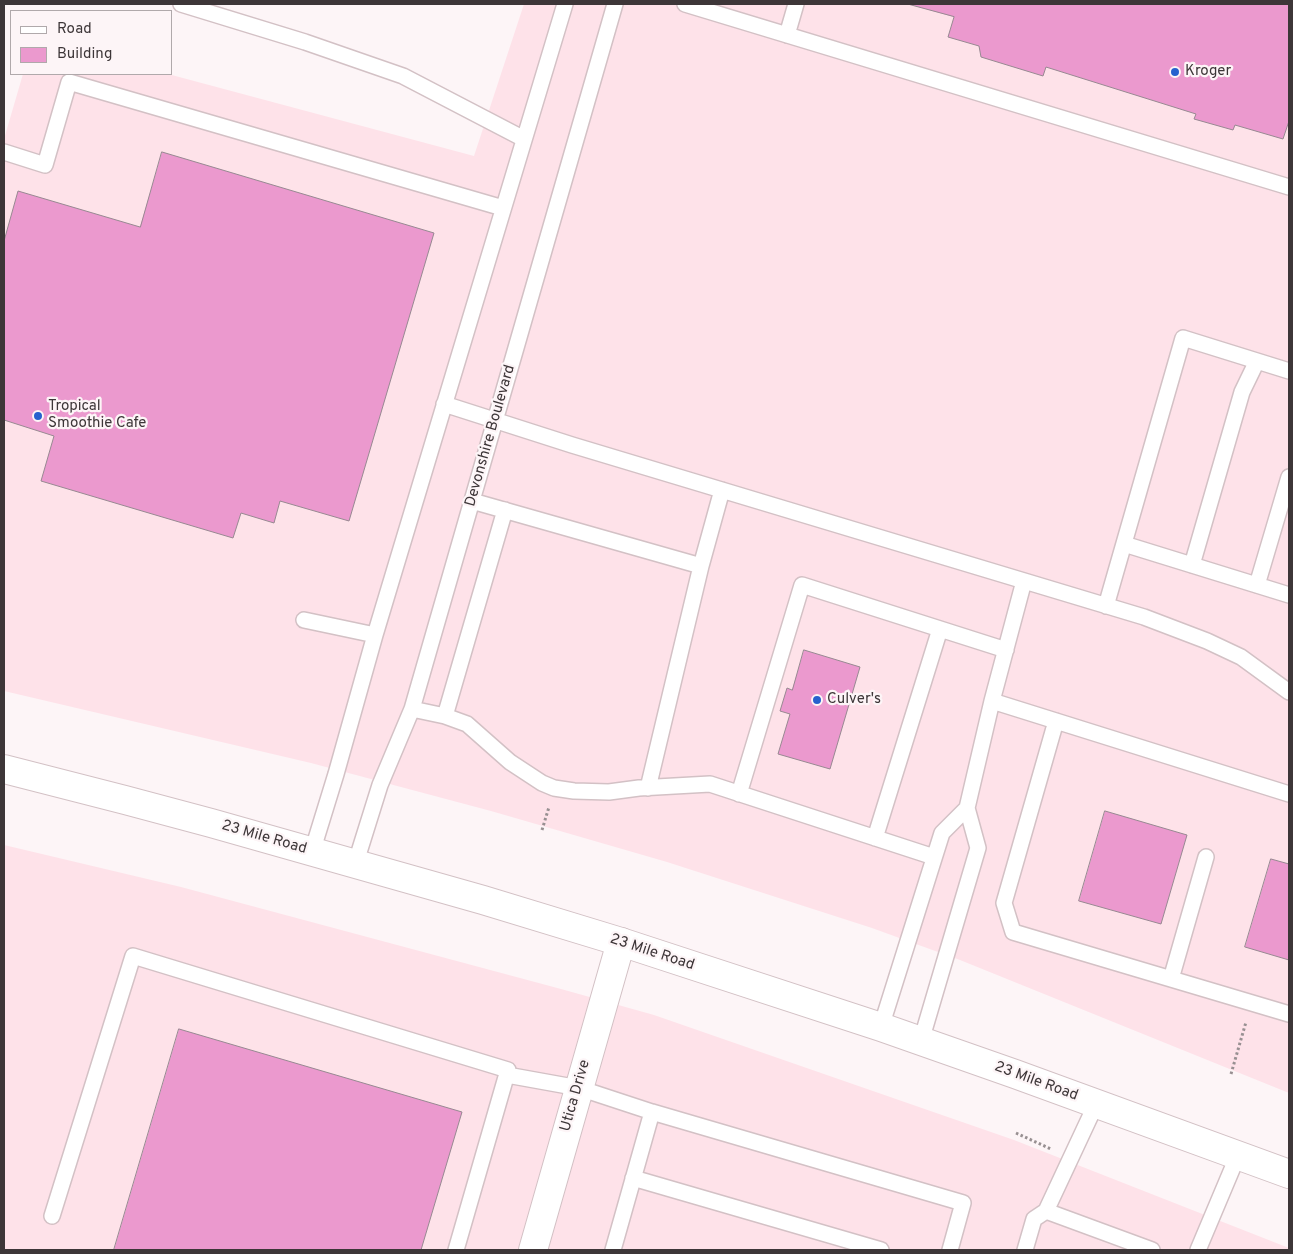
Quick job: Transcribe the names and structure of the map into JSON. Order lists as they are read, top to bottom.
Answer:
{
  "streets": {
    "main road": ["23 Mile Road", "Utica Drive"],
    "lane": ["Devonshire Boulevard"]
  },
  "crossings": [
    ["Devonshire Boulevard", "23 Mile Road"],
    ["23 Mile Road", "Utica Drive"]
  ],
  "places": ["Kroger", "Tropical Smoothie Cafe", "Culver's"],
  "legend": ["Road", "Building"]
}
